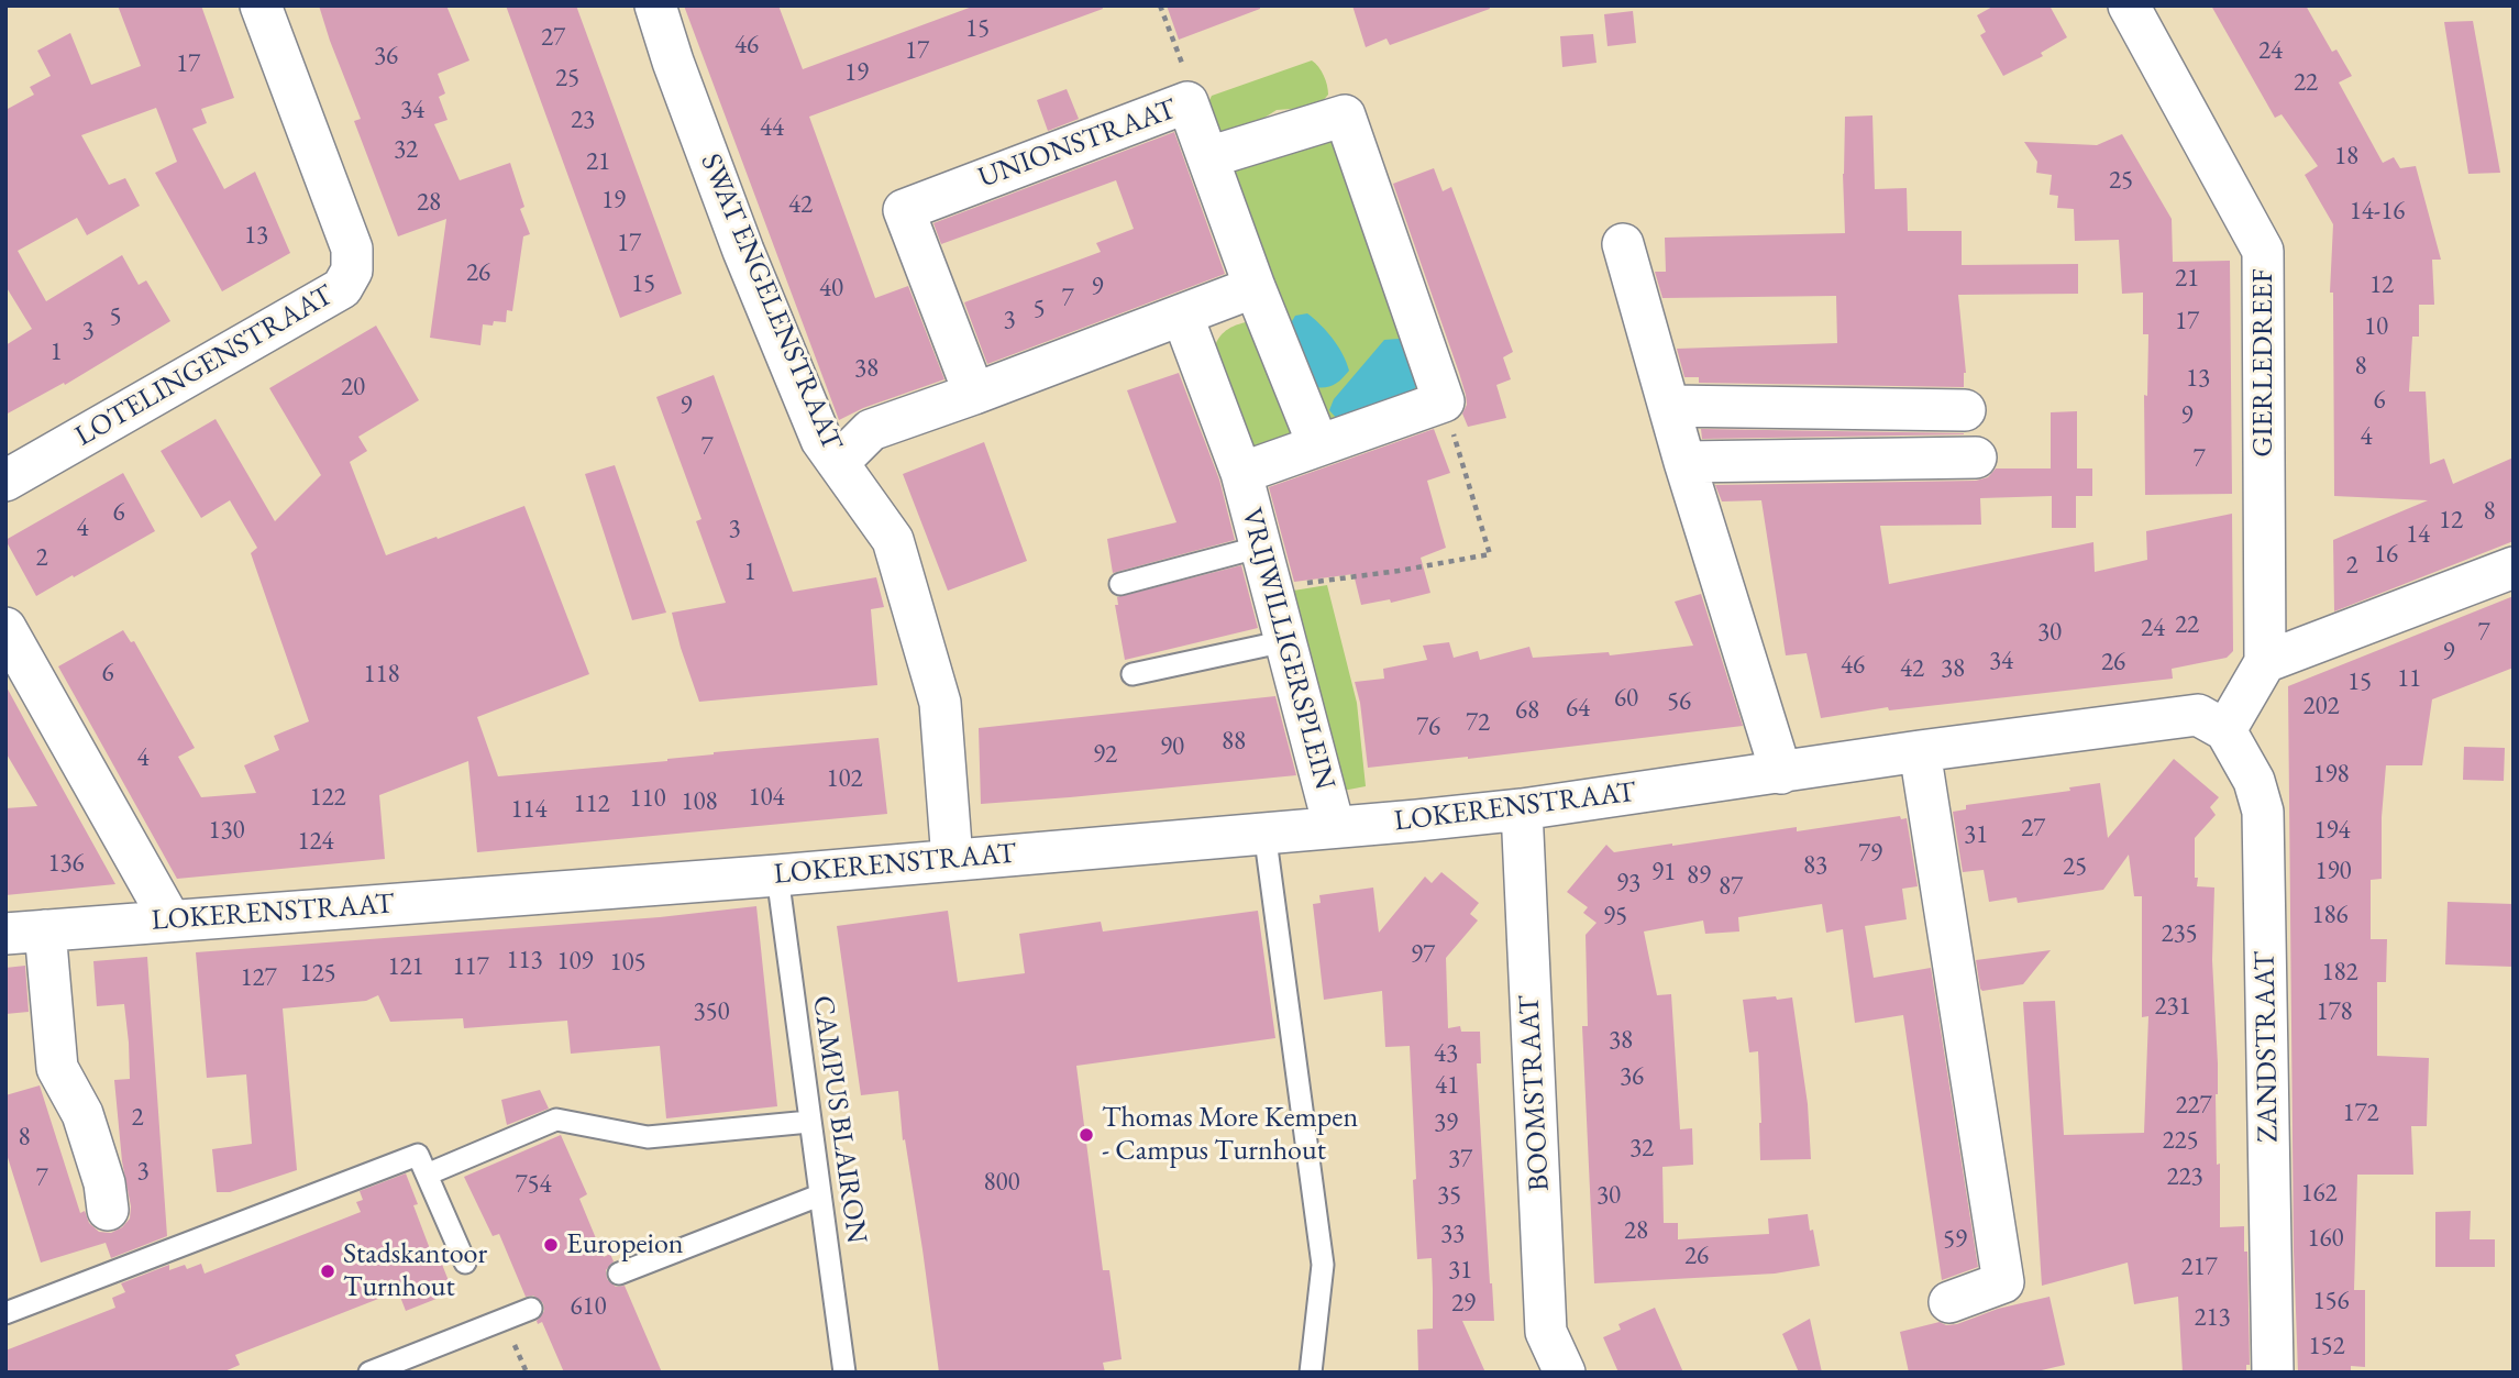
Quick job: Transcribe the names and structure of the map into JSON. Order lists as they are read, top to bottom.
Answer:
{
  "streets": {
    "street": [
      "UNIONSTRAAT",
      "SWAT ENGELENSTRAAT",
      "GIERLEDREEF",
      "LOTELINGENSTRAAT",
      "VRIJWILLIGERSPLEIN",
      "LOKERENSTRAAT",
      "ZANDSTRAAT",
      "BOOMSTRAAT"
    ],
    "lane": ["CAMPUS BLAIRON"]
  },
  "crossings": [
    ["SWAT ENGELENSTRAAT", "LOKERENSTRAAT"],
    ["VRIJWILLIGERSPLEIN", "LOKERENSTRAAT"],
    ["LOKERENSTRAAT", "ZANDSTRAAT"],
    ["LOKERENSTRAAT", "BOOMSTRAAT"],
    ["LOKERENSTRAAT", "CAMPUS BLAIRON"]
  ],
  "places": ["Thomas More Kempen - Campus Turnhout", "Europeion", "Stadskantoor Turnhout"],
  "house_numbers": [
    "15",
    "27",
    "46",
    "17",
    "24",
    "36",
    "17",
    "19",
    "25",
    "22",
    "34",
    "23",
    "44",
    "32",
    "18",
    "21",
    "25",
    "19",
    "28",
    "42",
    "14-16",
    "13",
    "17",
    "26",
    "21",
    "15",
    "12",
    "9",
    "40",
    "7",
    "5",
    "5",
    "3",
    "17",
    "10",
    "3",
    "1",
    "8",
    "38",
    "13",
    "20",
    "6",
    "9",
    "9",
    "4",
    "7",
    "7",
    "8",
    "6",
    "12",
    "4",
    "3",
    "14",
    "16",
    "2",
    "2",
    "1",
    "22",
    "24",
    "30",
    "7",
    "9",
    "34",
    "26",
    "46",
    "42",
    "38",
    "6",
    "118",
    "11",
    "15",
    "60",
    "56",
    "202",
    "64",
    "68",
    "72",
    "76",
    "88",
    "90",
    "92",
    "4",
    "198",
    "102",
    "122",
    "104",
    "110",
    "108",
    "112",
    "114",
    "27",
    "130",
    "194",
    "31",
    "124",
    "79",
    "136",
    "83",
    "25",
    "190",
    "91",
    "89",
    "93",
    "87",
    "186",
    "95",
    "235",
    "97",
    "113",
    "109",
    "105",
    "121",
    "117",
    "182",
    "125",
    "127",
    "231",
    "350",
    "178",
    "38",
    "43",
    "36",
    "41",
    "227",
    "172",
    "2",
    "39",
    "8",
    "225",
    "32",
    "37",
    "3",
    "223",
    "7",
    "800",
    "754",
    "162",
    "35",
    "30",
    "28",
    "33",
    "160",
    "59",
    "26",
    "217",
    "31",
    "156",
    "29",
    "610",
    "213",
    "152"
  ]
}
